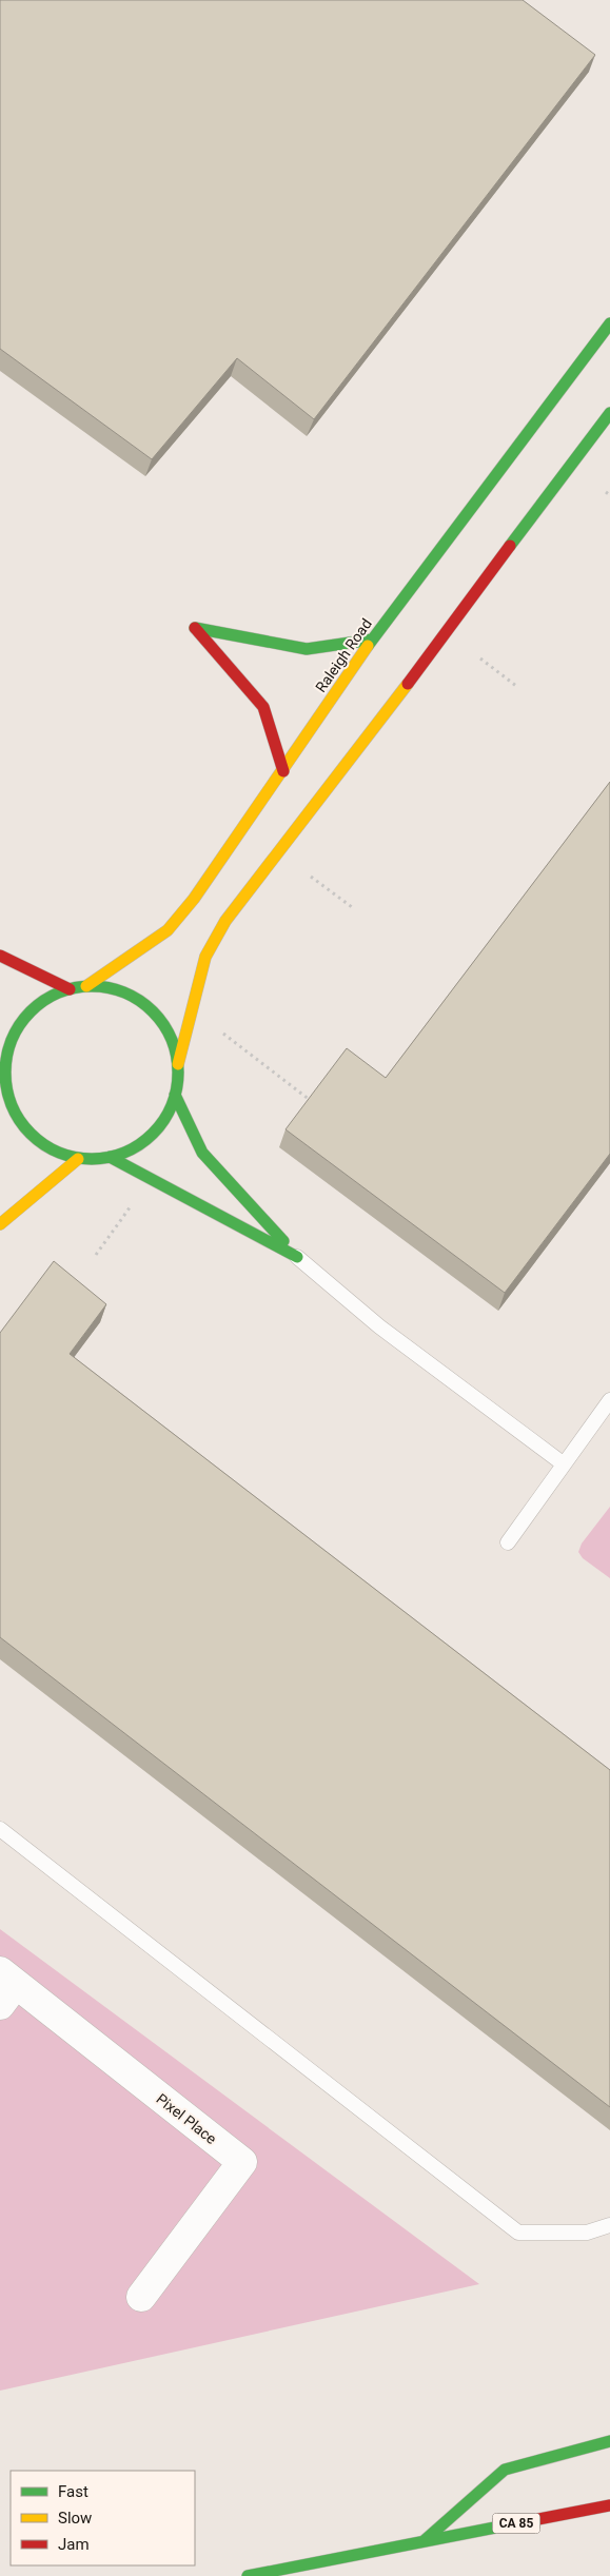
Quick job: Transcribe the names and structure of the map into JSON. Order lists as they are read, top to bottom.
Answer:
{
  "streets": {
    "main road": ["Raleigh Road", "CA 85"],
    "street": ["Pixel Place"]
  },
  "legend": ["Fast", "Slow", "Jam"]
}
